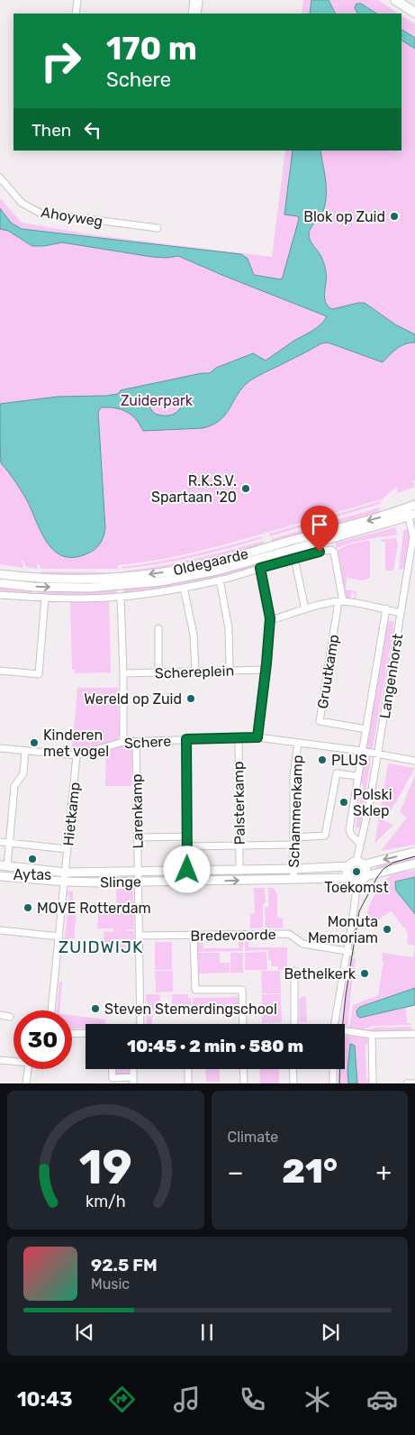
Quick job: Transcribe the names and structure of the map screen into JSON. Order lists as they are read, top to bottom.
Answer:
{
  "streets": {
    "main road": ["Oldegaarde", "Slinge"],
    "street": [
      "Ahoyweg",
      "Schereplein",
      "Gruutkamp",
      "Langenhorst",
      "Schere",
      "Palsterkamp",
      "Larenkamp",
      "Schammenkamp",
      "Hietkamp",
      "Bredevoorde"
    ]
  },
  "crossings": [
    ["Oldegaarde", "Gruutkamp"],
    ["Oldegaarde", "Langenhorst"],
    ["Gruutkamp", "Langenhorst"],
    ["Langenhorst", "Schere"],
    ["Langenhorst", "Slinge"],
    ["Schere", "Palsterkamp"],
    ["Schere", "Larenkamp"],
    ["Schere", "Schammenkamp"],
    ["Schere", "Hietkamp"],
    ["Schere", "Slinge"],
    ["Palsterkamp", "Slinge"],
    ["Larenkamp", "Slinge"],
    ["Larenkamp", "Bredevoorde"],
    ["Schammenkamp", "Slinge"],
    ["Hietkamp", "Slinge"]
  ],
  "districts": ["ZUIDWIJK"],
  "parks": ["Zuiderpark"],
  "places": [
    "Blok op Zuid",
    "R.K.S.V. Spartaan '20",
    "Wereld op Zuid",
    "Kinderen met vogel",
    "PLUS",
    "Polski Sklep",
    "Aytas",
    "Toekomst",
    "MOVE Rotterdam",
    "Monuta Memoriam",
    "Bethelkerk",
    "Steven Stemerdingschool"
  ],
  "page": {
    "turn": ["170 m", "Schere"],
    "then": "Then",
    "limit": "30",
    "trip": "10:45 · 2 min · 580 m",
    "tile": "Climate",
    "heat": ["−", "21°", "+"],
    "song": ["92.5 FM", "Music"],
    "tabs": "10:43",
    "gauge": ["19", "km/h"]
  }
}
